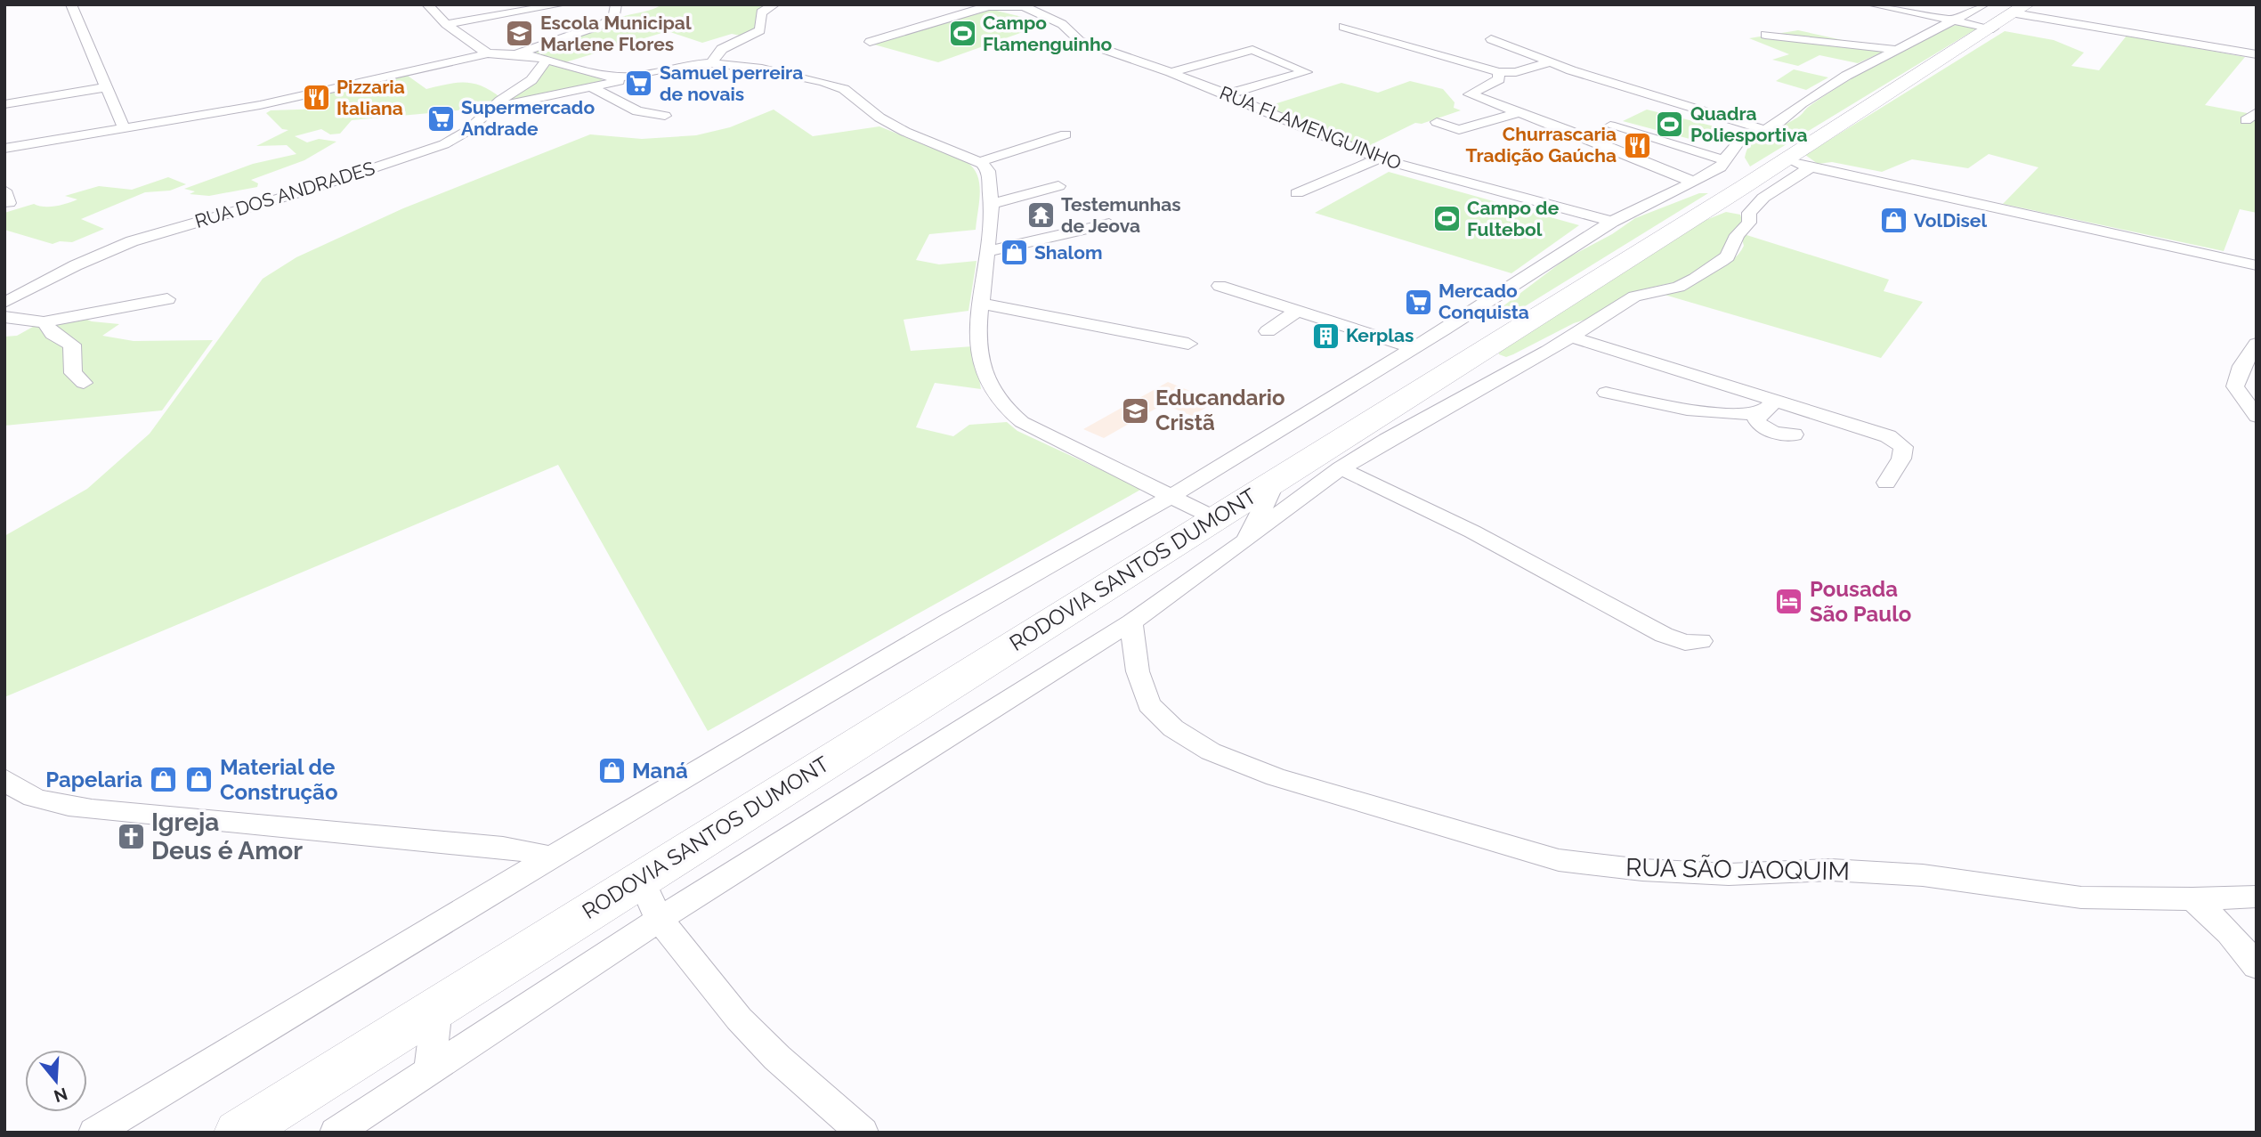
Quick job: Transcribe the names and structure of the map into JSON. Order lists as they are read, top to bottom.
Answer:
{
  "streets": {
    "highway": ["RODOVIA SANTOS DUMONT"],
    "street": ["RUA FLAMENGUINHO", "RUA DOS ANDRADES", "RUA SÃO JAOQUIM"]
  },
  "places": {
    "school or university": ["Escola Municipal Marlene Flores", "Educandario Cristã"],
    "sports": ["Campo Flamenguinho", "Quadra Poliesportiva", "Campo de Fultebol"],
    "supermarket": ["Samuel perreira de novais", "Supermercado Andrade", "Mercado Conquista"],
    "restaurant": ["Pizzaria Italiana", "Churrascaria Tradição Gaúcha"],
    "temple": ["Testemunhas de Jeova"],
    "shop": [
      "VolDisel",
      "Shalom",
      "Maná",
      "Papelaria",
      "Material de Construção"
    ],
    "building": ["Kerplas"],
    "hotel": ["Pousada São Paulo"],
    "church": ["Igreja Deus é Amor"]
  },
  "north": "bottom"
}
